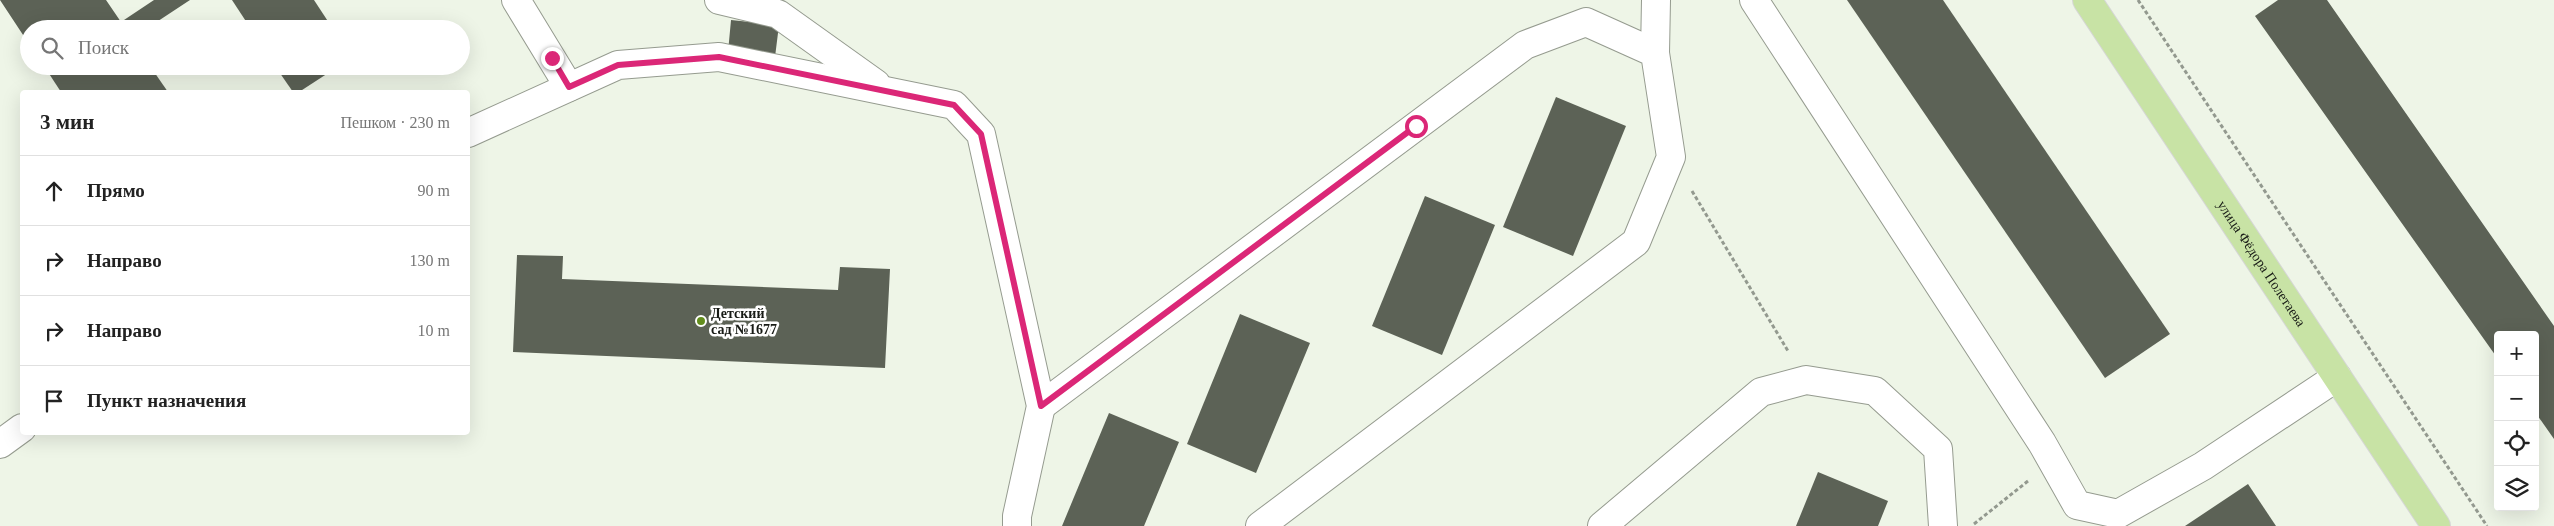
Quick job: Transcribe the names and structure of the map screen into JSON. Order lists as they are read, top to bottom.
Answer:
{
  "streets": {
    "main road": ["улица Фёдора Полетаева"]
  },
  "places": ["Детский сад №1677"],
  "page": {
    "search": "Поиск",
    "heading": ["3 мин", "Пешком · 230 m"],
    "list": [
      ["Прямо", "90 m"],
      ["Направо", "130 m"],
      ["Направо", "10 m"],
      "Пункт назначения"
    ],
    "map_buttons": ["+", "−"]
  }
}
